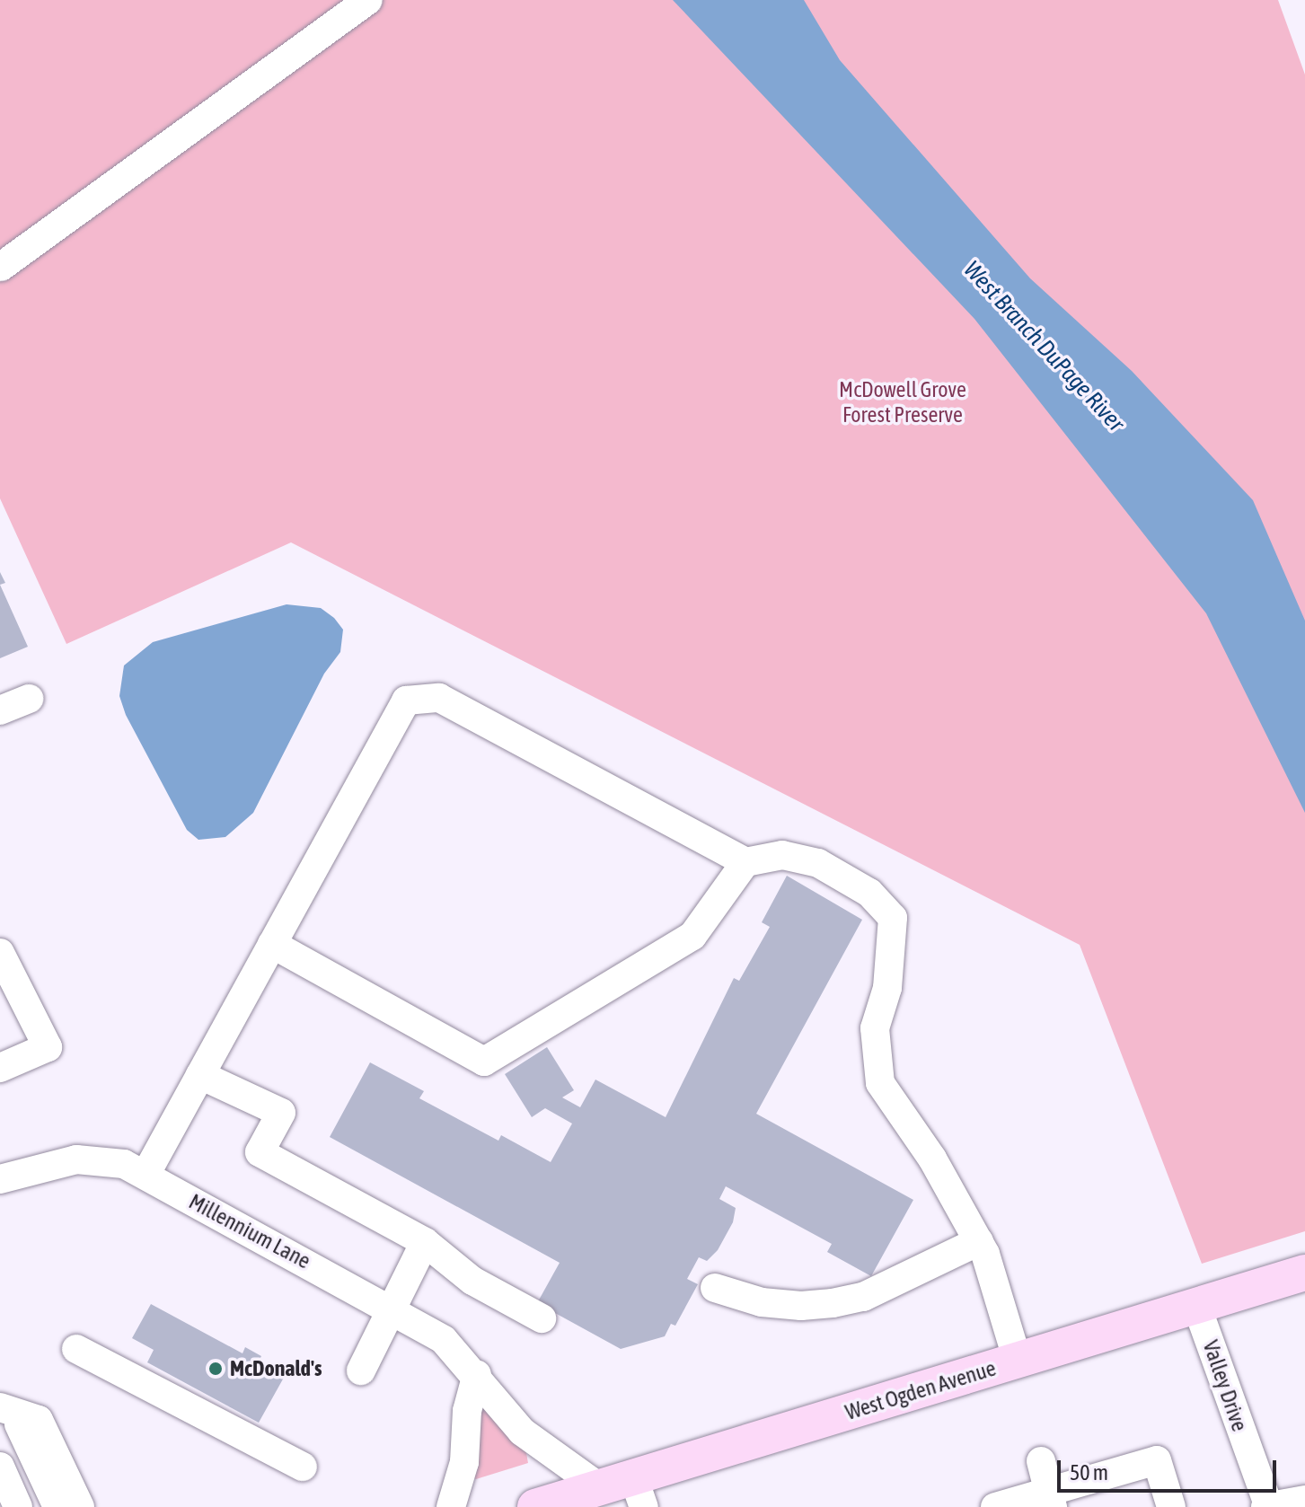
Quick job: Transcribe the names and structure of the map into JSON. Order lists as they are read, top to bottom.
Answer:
{
  "streets": {
    "main road": ["West Ogden Avenue"],
    "street": ["Millennium Lane", "Valley Drive"]
  },
  "crossings": [
    ["Millennium Lane", "West Ogden Avenue"],
    ["Valley Drive", "West Ogden Avenue"]
  ],
  "water": ["West Branch DuPage River"],
  "parks": ["McDowell Grove Forest Preserve"],
  "places": ["McDonald's"],
  "scale_bar": "50 m"
}
